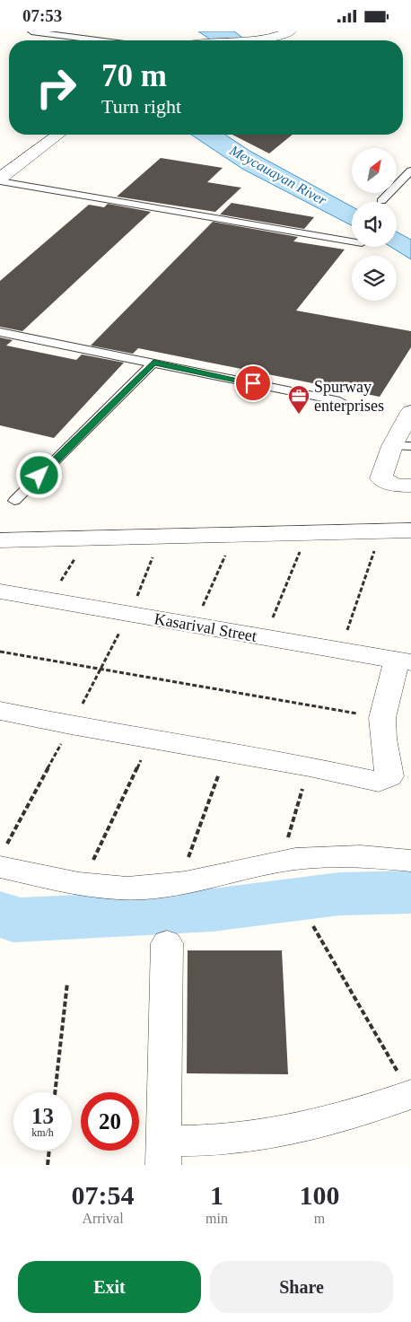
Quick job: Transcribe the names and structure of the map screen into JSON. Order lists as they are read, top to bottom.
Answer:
{
  "streets": {
    "street": ["Kasarival Street"]
  },
  "water": ["Meycauayan River"],
  "places": {
    "office": ["Spurway enterprises"]
  },
  "north": "top right",
  "page": {
    "status": "07:53",
    "turn": ["70 m", "Turn right"],
    "speed": "13 km/h",
    "limit": "20",
    "eta": [
      "07:54",
      "Arrival",
      "1",
      "min",
      "100",
      "m"
    ],
    "buttons": ["Exit", "Share"]
  }
}
